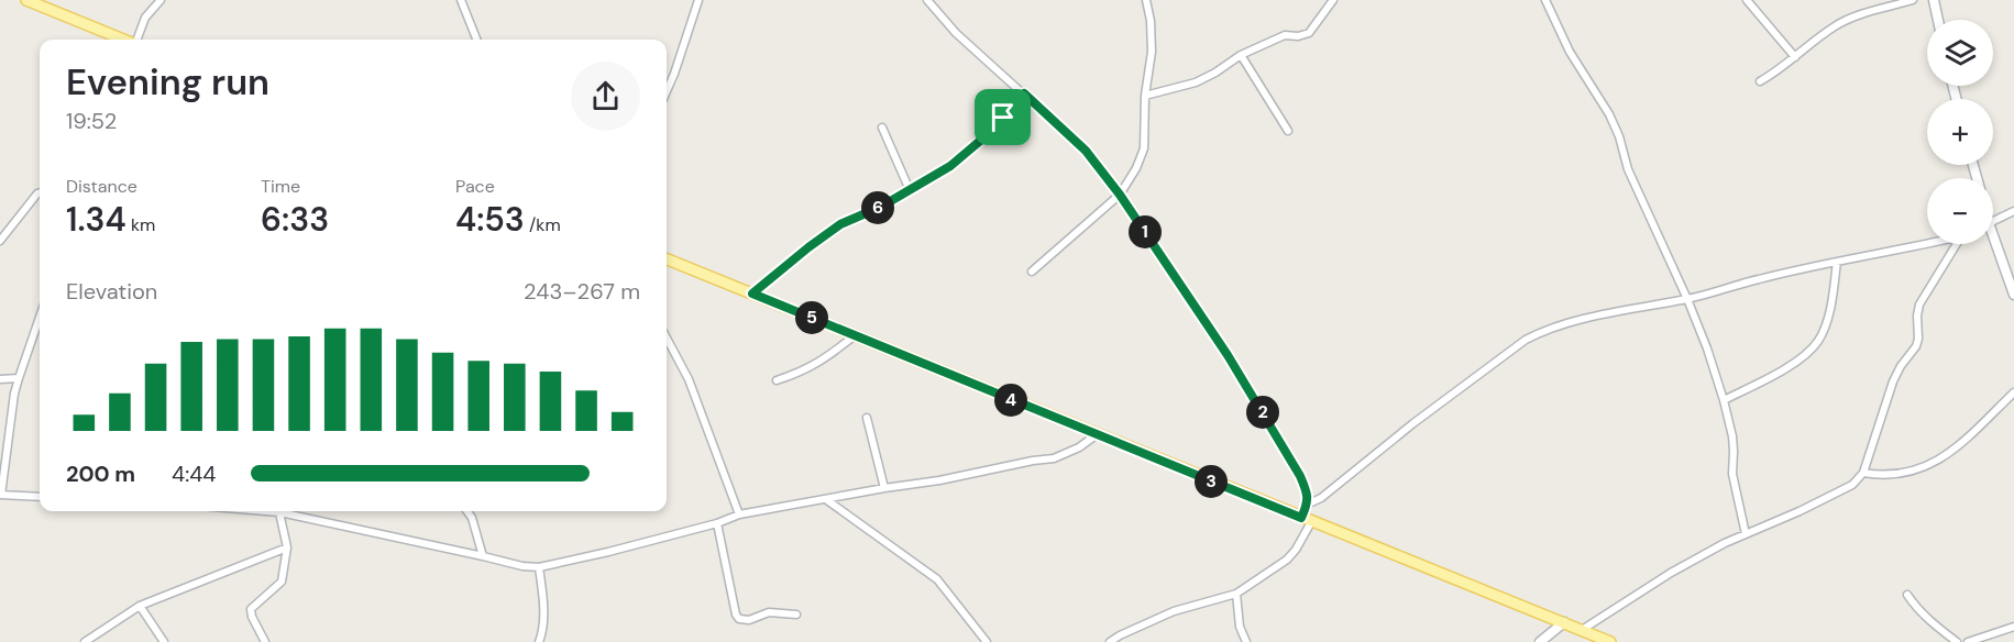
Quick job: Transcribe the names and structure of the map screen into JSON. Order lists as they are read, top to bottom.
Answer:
{
  "page": {
    "map_buttons": ["+", "−"],
    "heading": ["Evening run", "19:52"],
    "stats": [
      ["Distance", "1.34 km"],
      ["Time", "6:33"],
      ["Pace", "4:53 /km"]
    ],
    "pins": [
      "6",
      "1",
      "5",
      "4",
      "2",
      "3"
    ],
    "chart": ["Elevation", "243–267 m"],
    "list": [
      {
        "name": "200 m",
        "note": "4:44"
      }
    ]
  }
}
